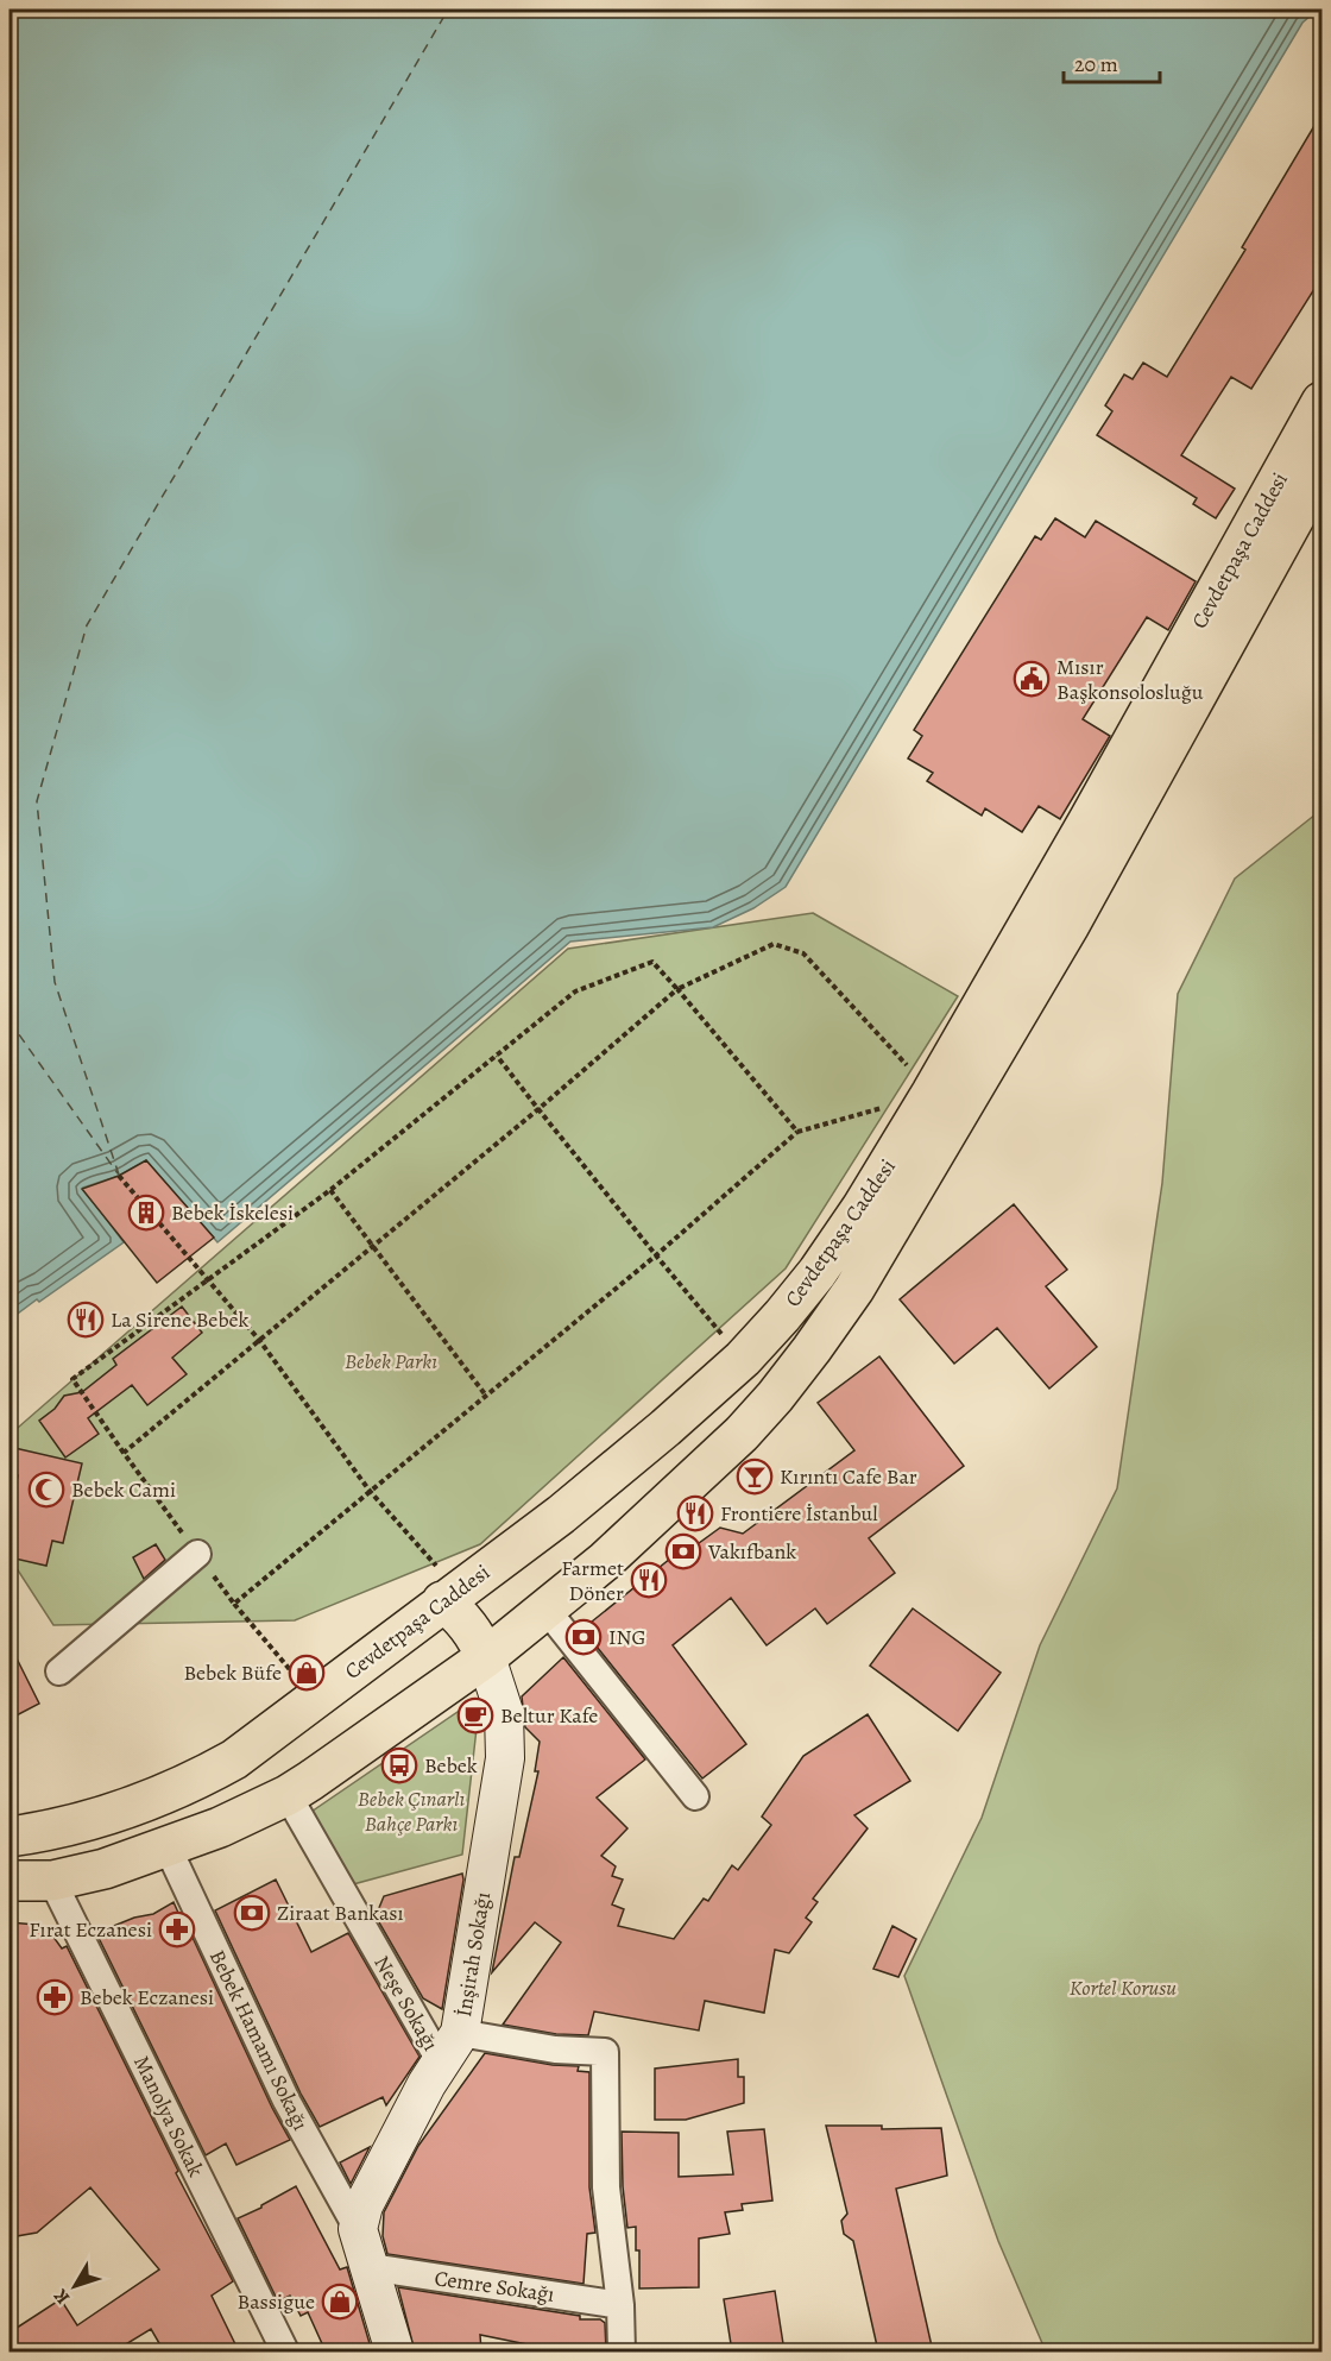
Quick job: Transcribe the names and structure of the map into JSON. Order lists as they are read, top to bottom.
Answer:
{
  "streets": {
    "main road": ["Cevdetpaşa Caddesi"],
    "street": [
      "İnşirah Sokağı",
      "Neşe Sokağı",
      "Bebek Hamamı Sokağı",
      "Manolya Sokak",
      "Cemre Sokağı"
    ]
  },
  "crossings": [
    ["Cevdetpaşa Caddesi", "İnşirah Sokağı"],
    ["Cevdetpaşa Caddesi", "Neşe Sokağı"],
    ["Cevdetpaşa Caddesi", "Bebek Hamamı Sokağı"],
    ["Cevdetpaşa Caddesi", "Manolya Sokak"],
    ["İnşirah Sokağı", "Neşe Sokağı"],
    ["İnşirah Sokağı", "Bebek Hamamı Sokağı"]
  ],
  "parks": ["Bebek Parkı", "Bebek Çınarlı Bahçe Parkı", "Kortel Korusu"],
  "places": {
    "public building": ["Mısır Başkonsolosluğu"],
    "building": ["Bebek İskelesi"],
    "restaurant": ["La Sirene Bebek", "Frontiere İstanbul", "Farmet Döner"],
    "bar": ["Kırıntı Cafe Bar"],
    "mosque": ["Bebek Cami"],
    "bank": ["Vakıfbank", "ING", "Ziraat Bankası"],
    "shop": ["Bebek Büfe", "Bassigue"],
    "cafe": ["Beltur Kafe"],
    "bus stop": ["Bebek"],
    "pharmacy": ["Fırat Eczanesi", "Bebek Eczanesi"]
  },
  "scale_bar": "20 m",
  "north": "bottom left"
}
